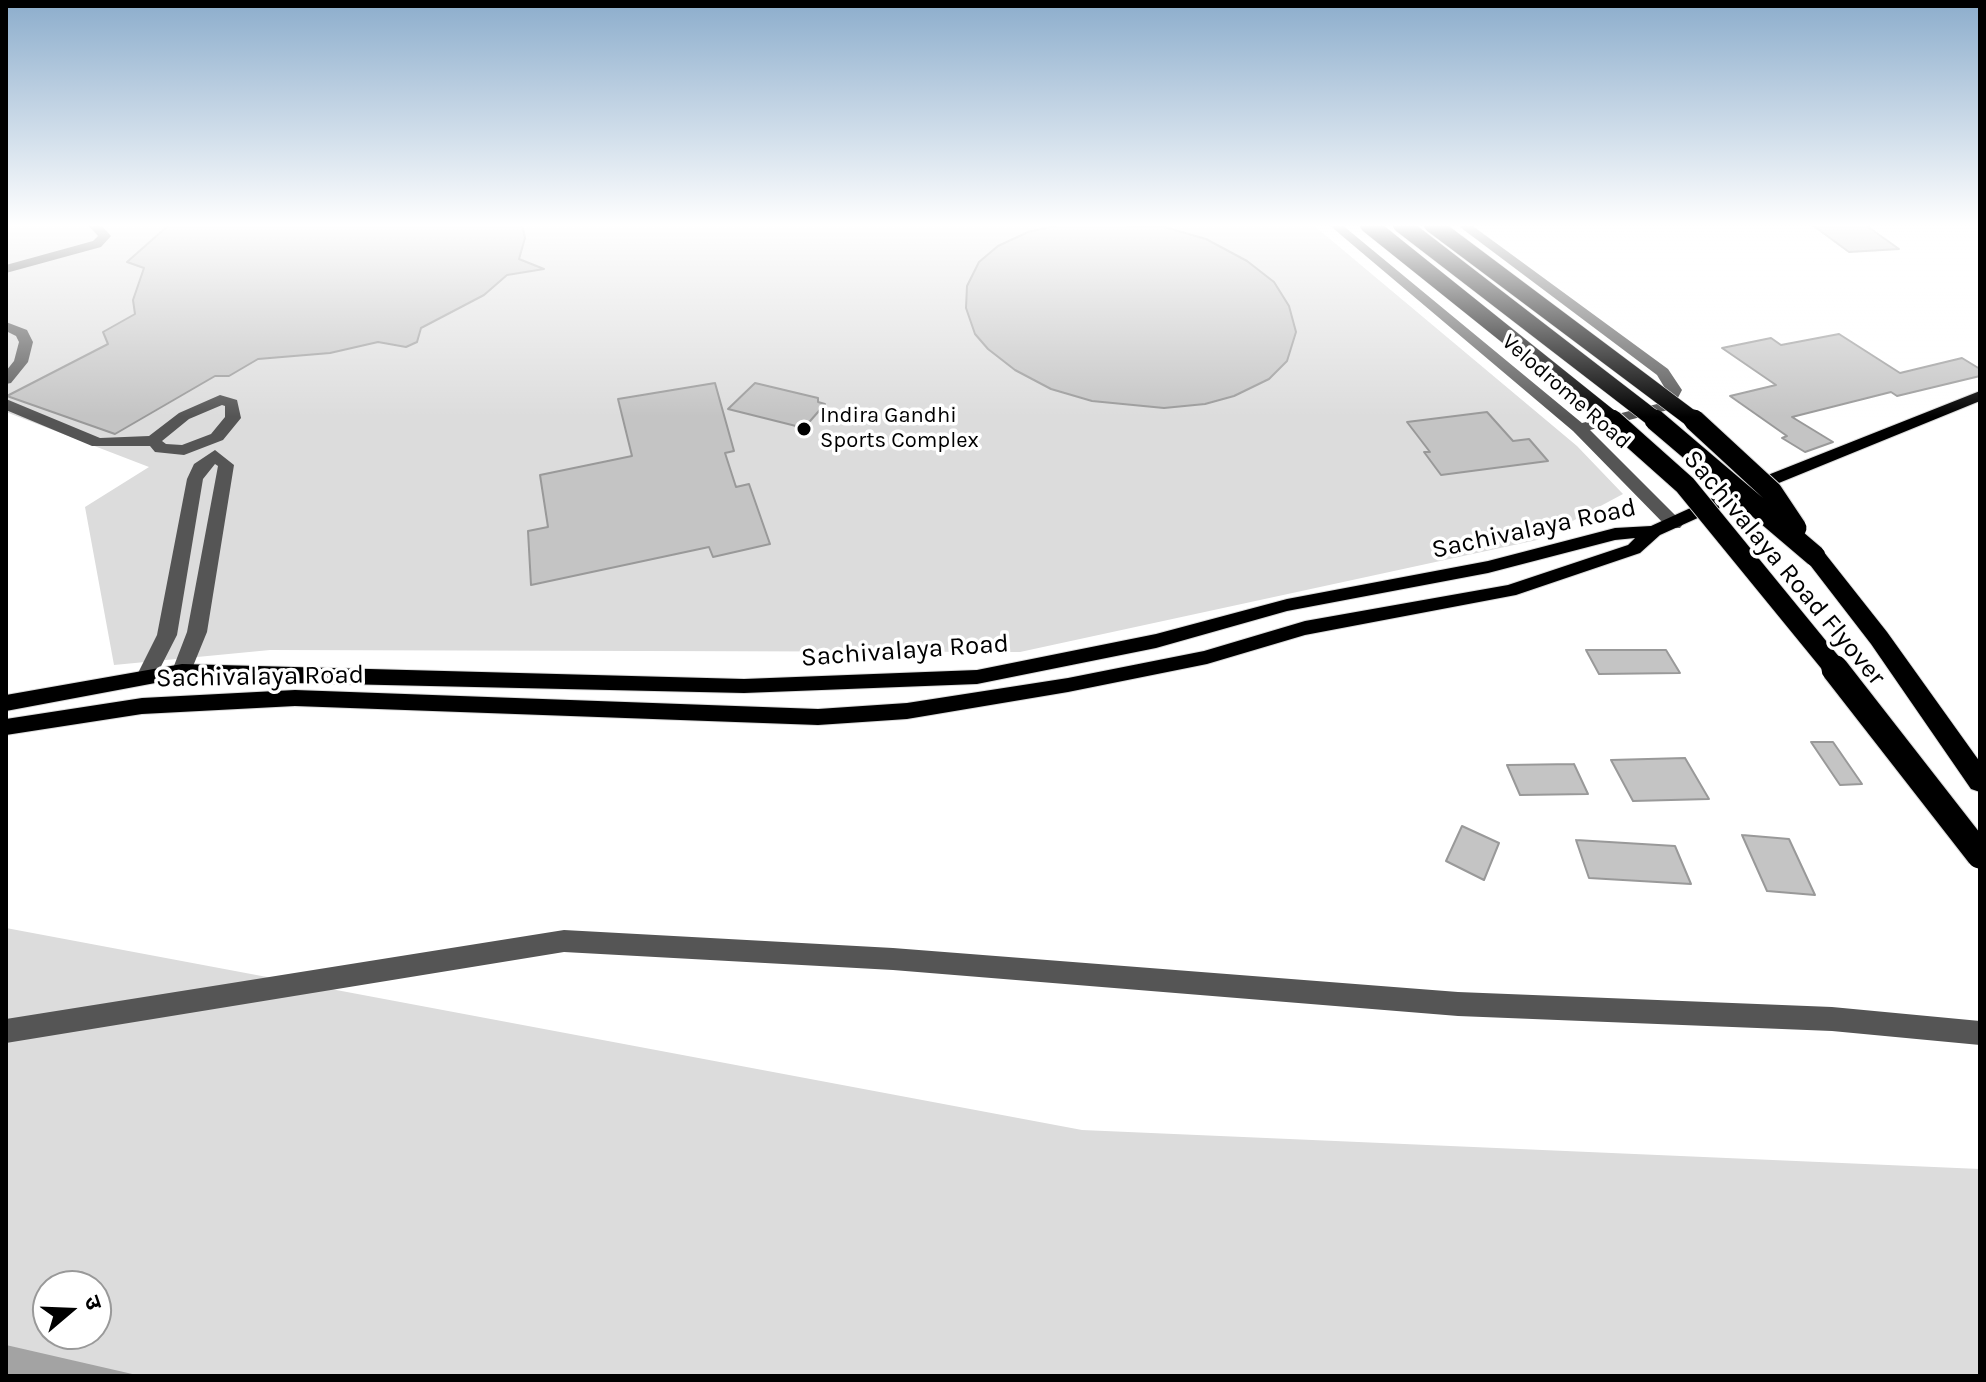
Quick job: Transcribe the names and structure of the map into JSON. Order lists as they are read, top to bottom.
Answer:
{
  "streets": {
    "highway": ["Sachivalaya Road Flyover"],
    "main road": ["Sachivalaya Road"],
    "street": ["Velodrome Road"]
  },
  "crossings": [
    ["Velodrome Road", "Sachivalaya Road"]
  ],
  "places": ["Indira Gandhi Sports Complex"],
  "north": "right"
}
